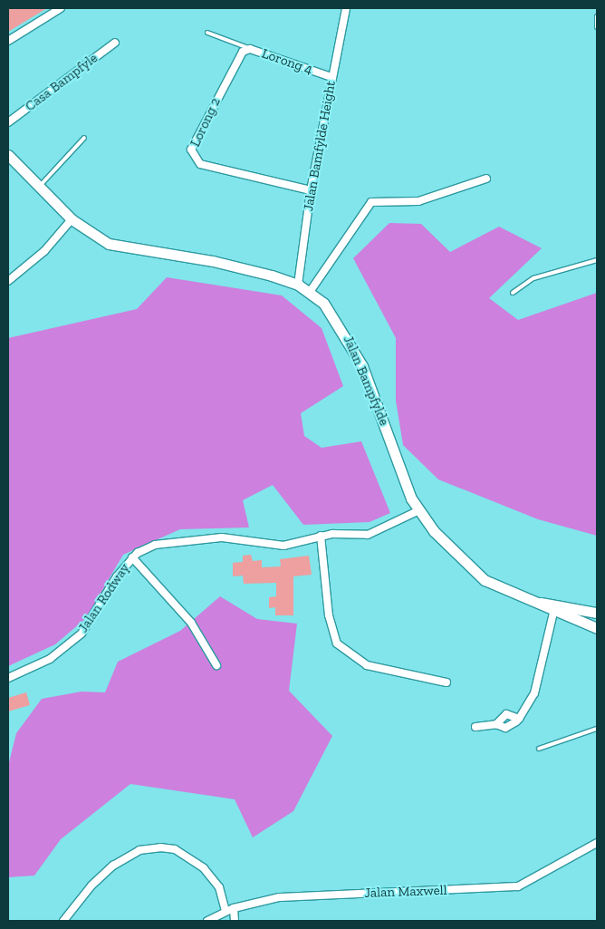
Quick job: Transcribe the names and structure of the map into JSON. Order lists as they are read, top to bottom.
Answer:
{
  "streets": {
    "street": [
      "Lorong 4",
      "Casa Bampfyle",
      "Lorong 2",
      "Jalan Bamfylde Height",
      "Jalan Bampfylde",
      "Jalan Rodway",
      "Jalan Maxwell"
    ]
  },
  "crossings": [
    ["Lorong 4", "Lorong 2"],
    ["Lorong 4", "Jalan Bamfylde Height"],
    ["Lorong 2", "Jalan Bamfylde Height"],
    ["Jalan Bamfylde Height", "Jalan Bampfylde"],
    ["Jalan Bampfylde", "Jalan Rodway"]
  ]
}
